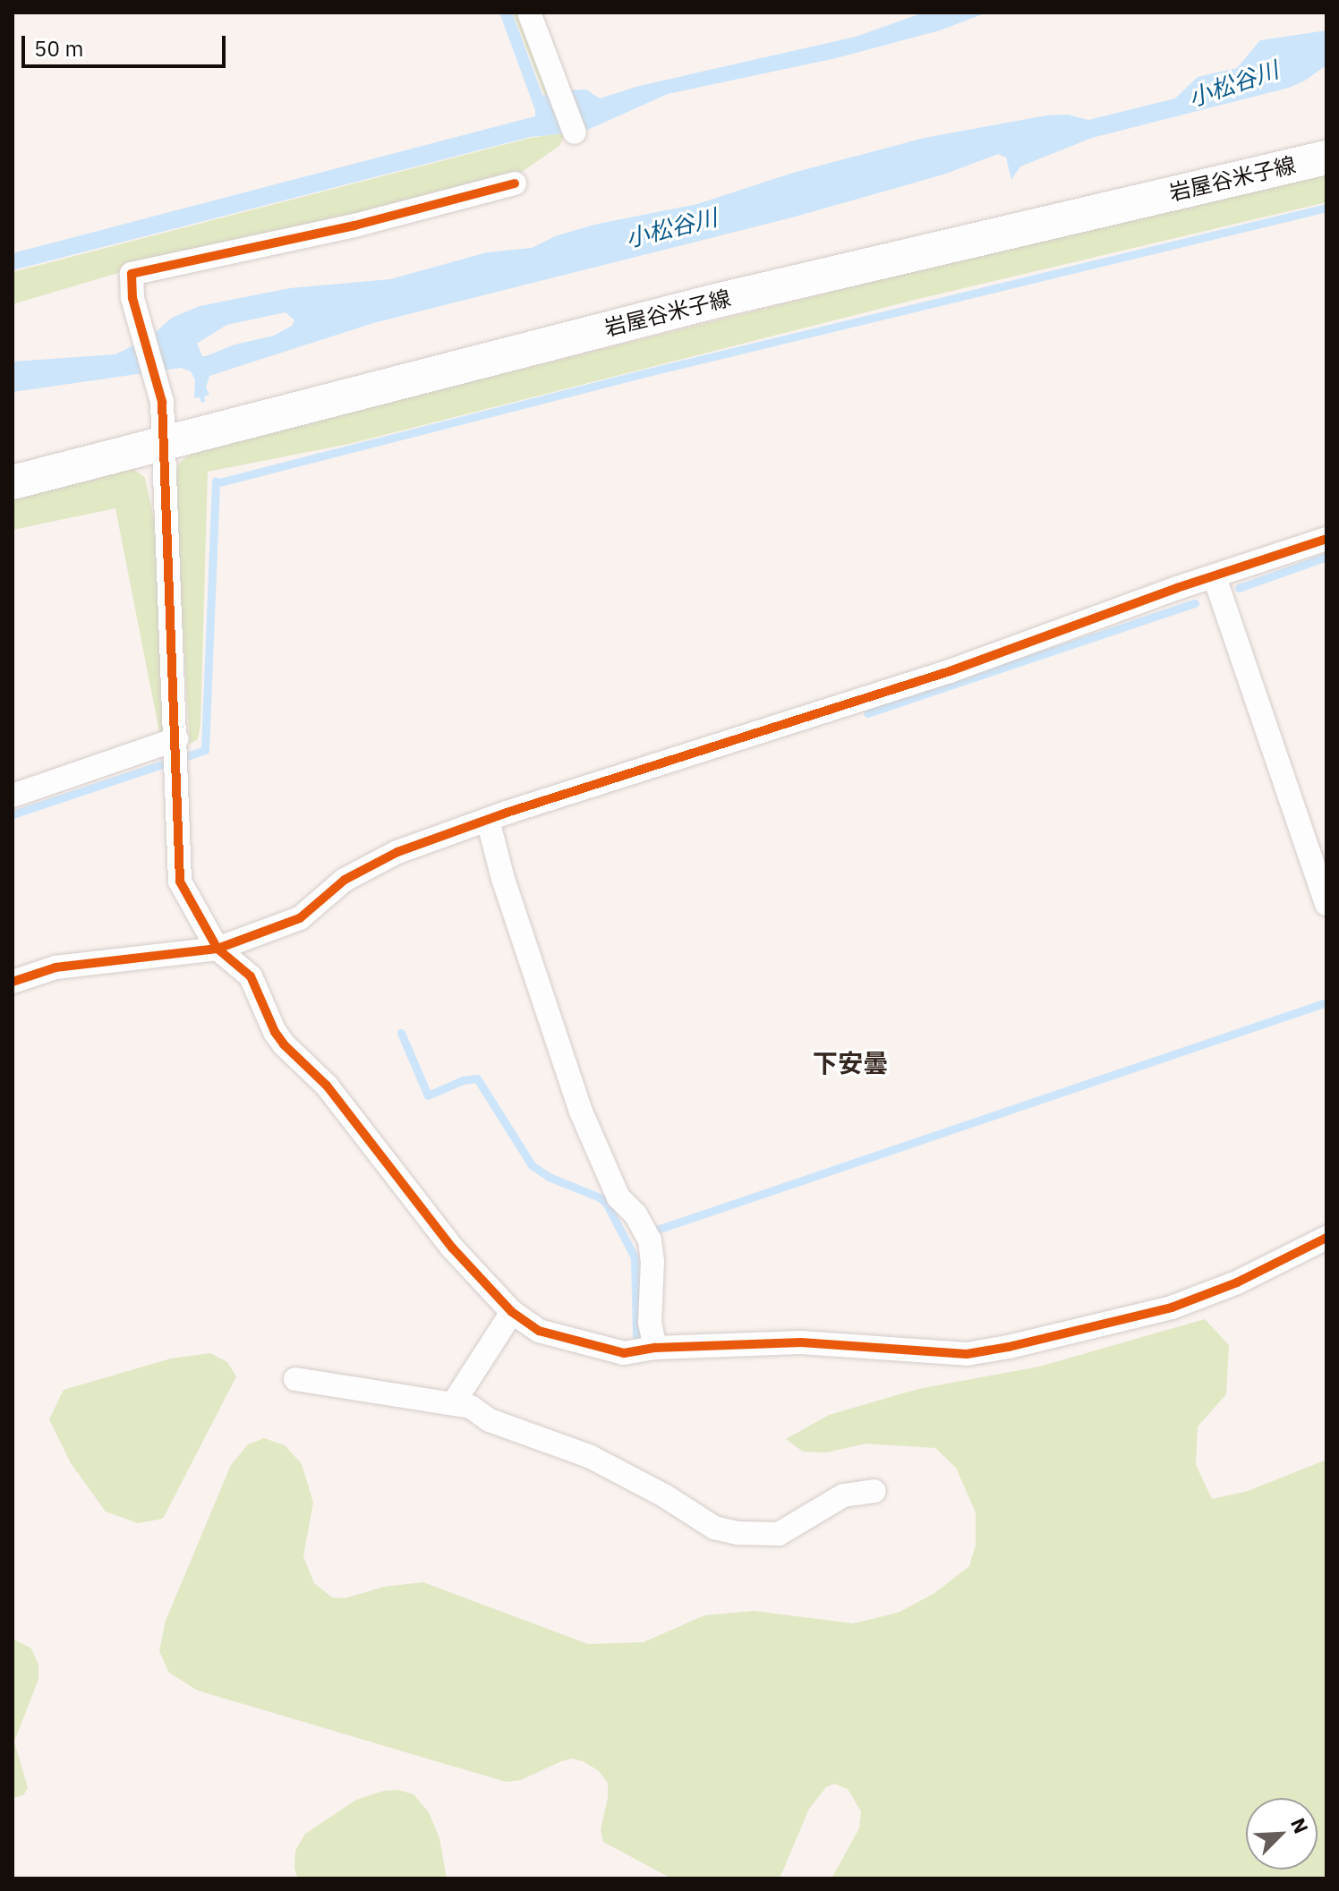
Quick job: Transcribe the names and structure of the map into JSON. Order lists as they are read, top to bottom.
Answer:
{
  "streets": {
    "main road": ["岩屋谷米子線"]
  },
  "districts": ["下安曇"],
  "water": ["小松谷川"],
  "scale_bar": "50 m",
  "north": "top right"
}
